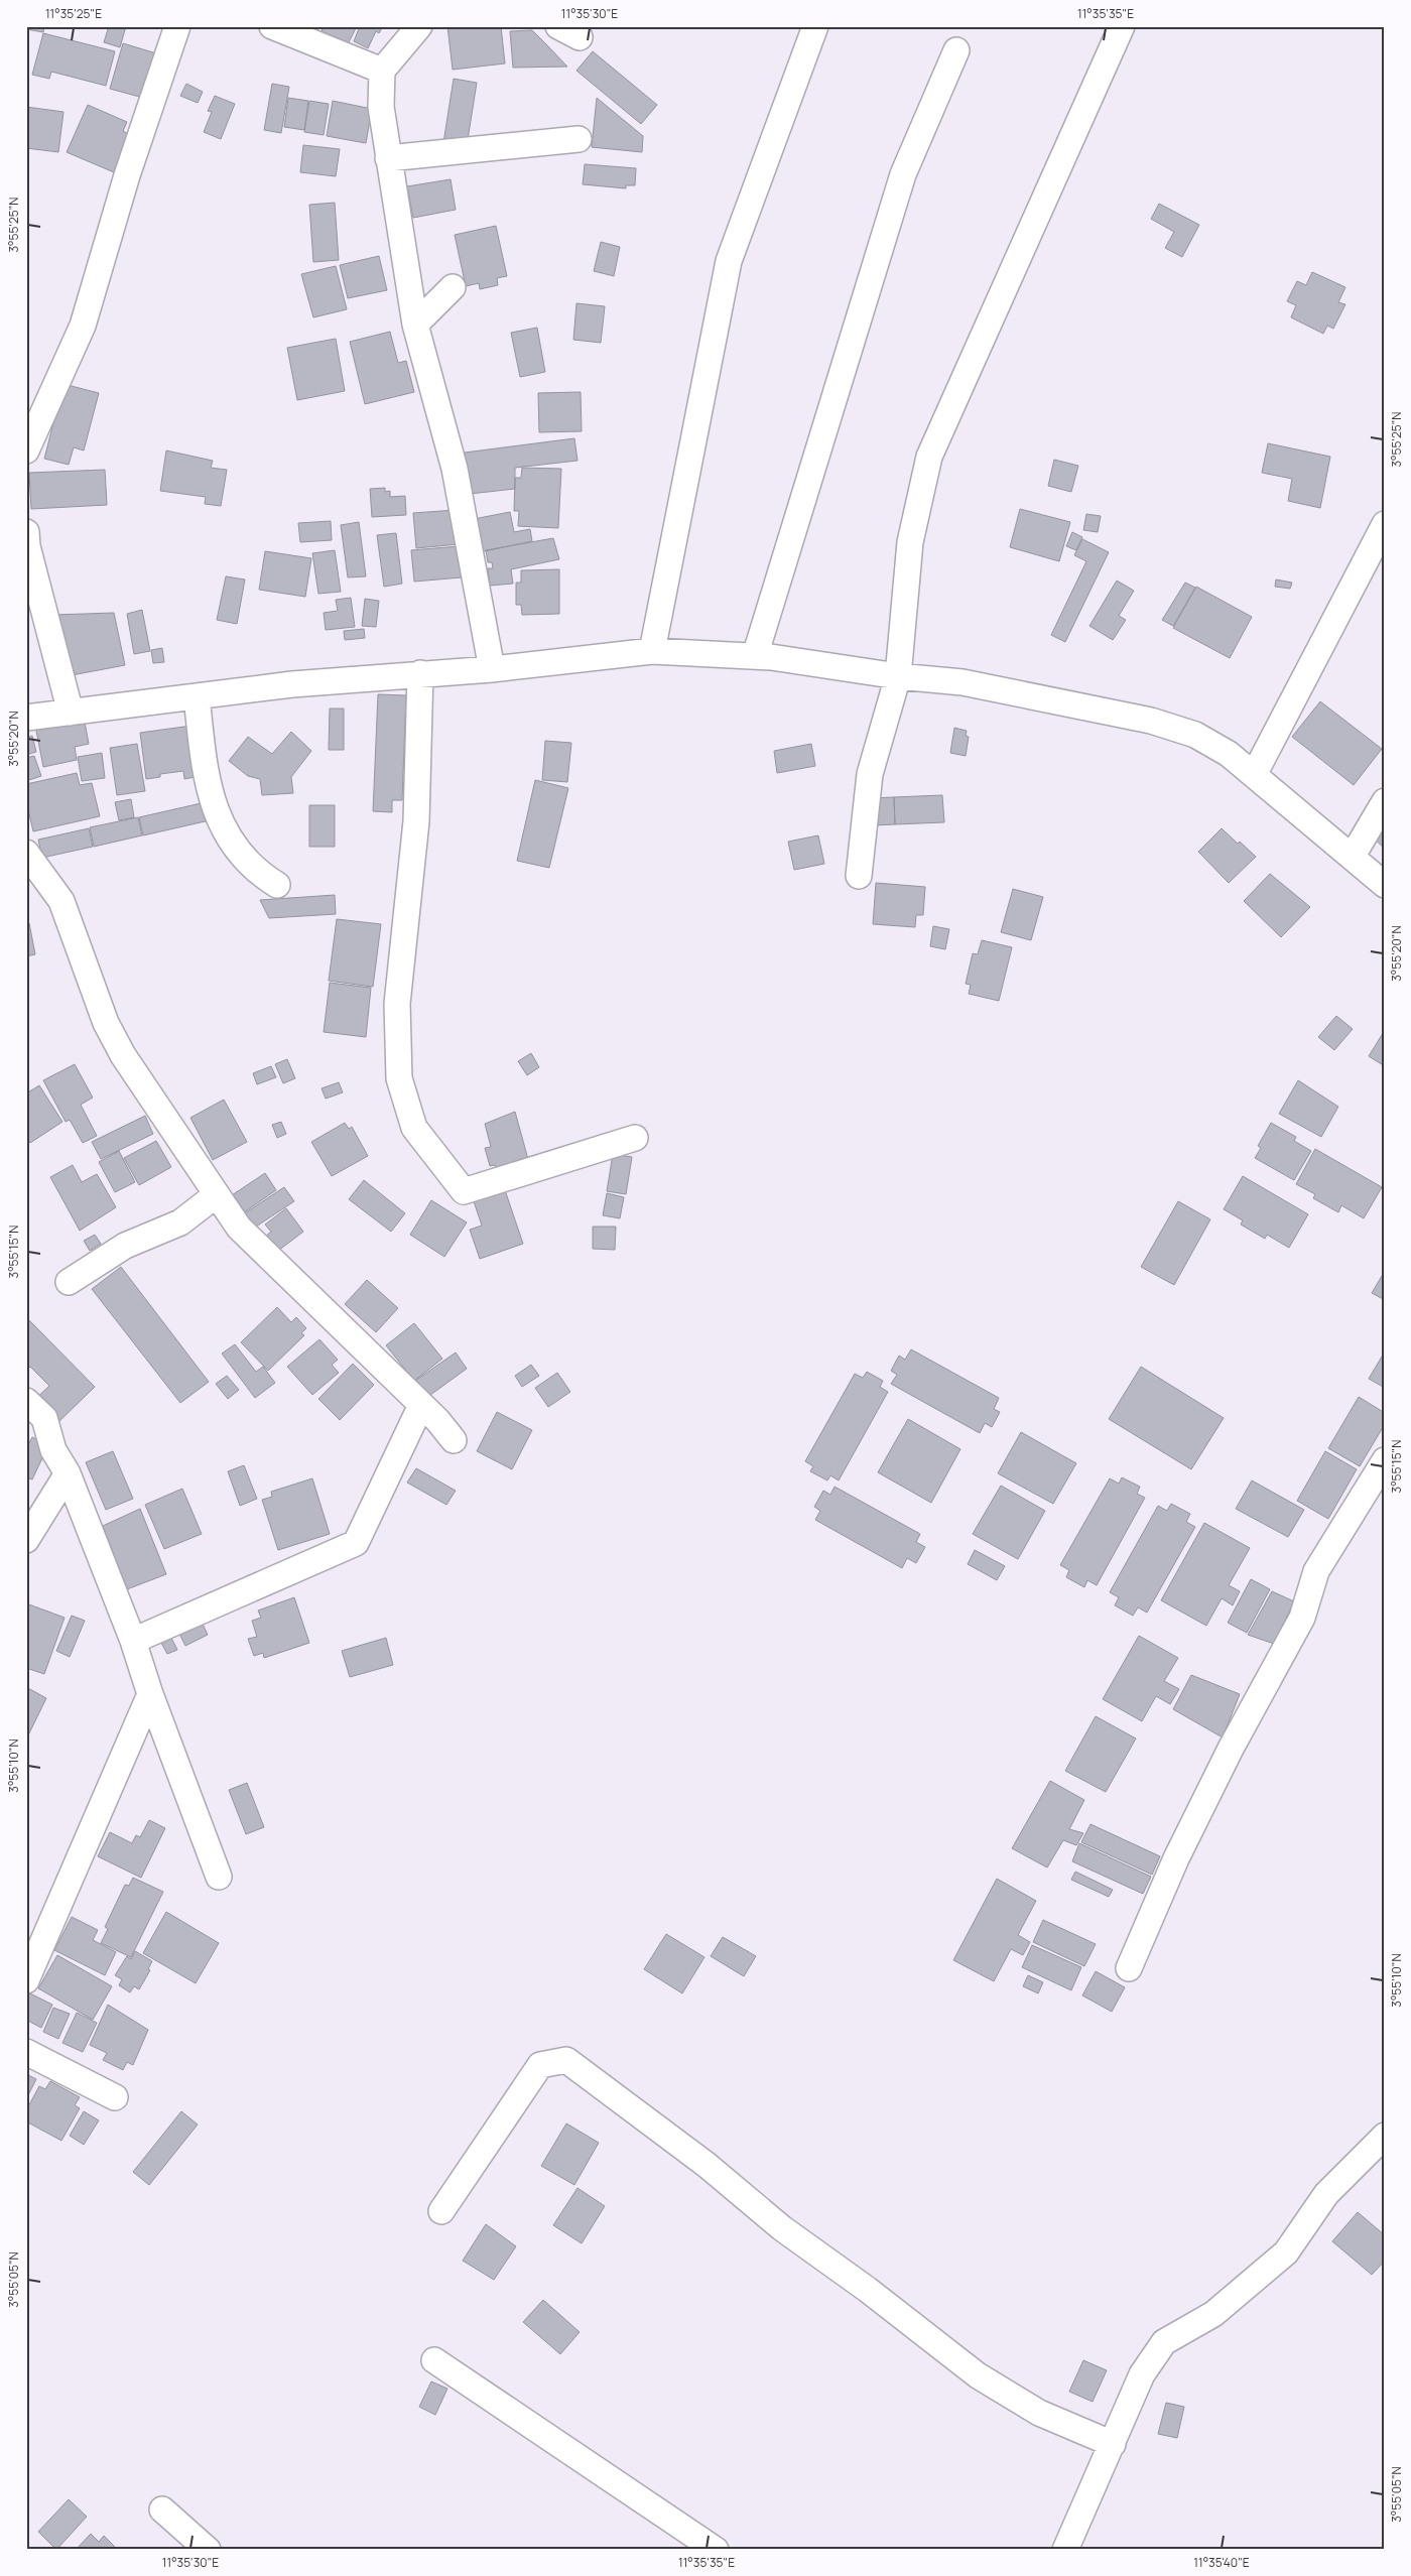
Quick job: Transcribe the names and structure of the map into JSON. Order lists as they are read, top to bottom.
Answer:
{
  "coordinates": [
    "11°35'25\"E",
    "11°35'30\"E",
    "11°35'35\"E",
    "3°55'25\"N",
    "3°55'20\"N",
    "3°55'15\"N",
    "3°55'10\"N",
    "3°55'05\"N",
    "11°35'40\"E"
  ]
}
